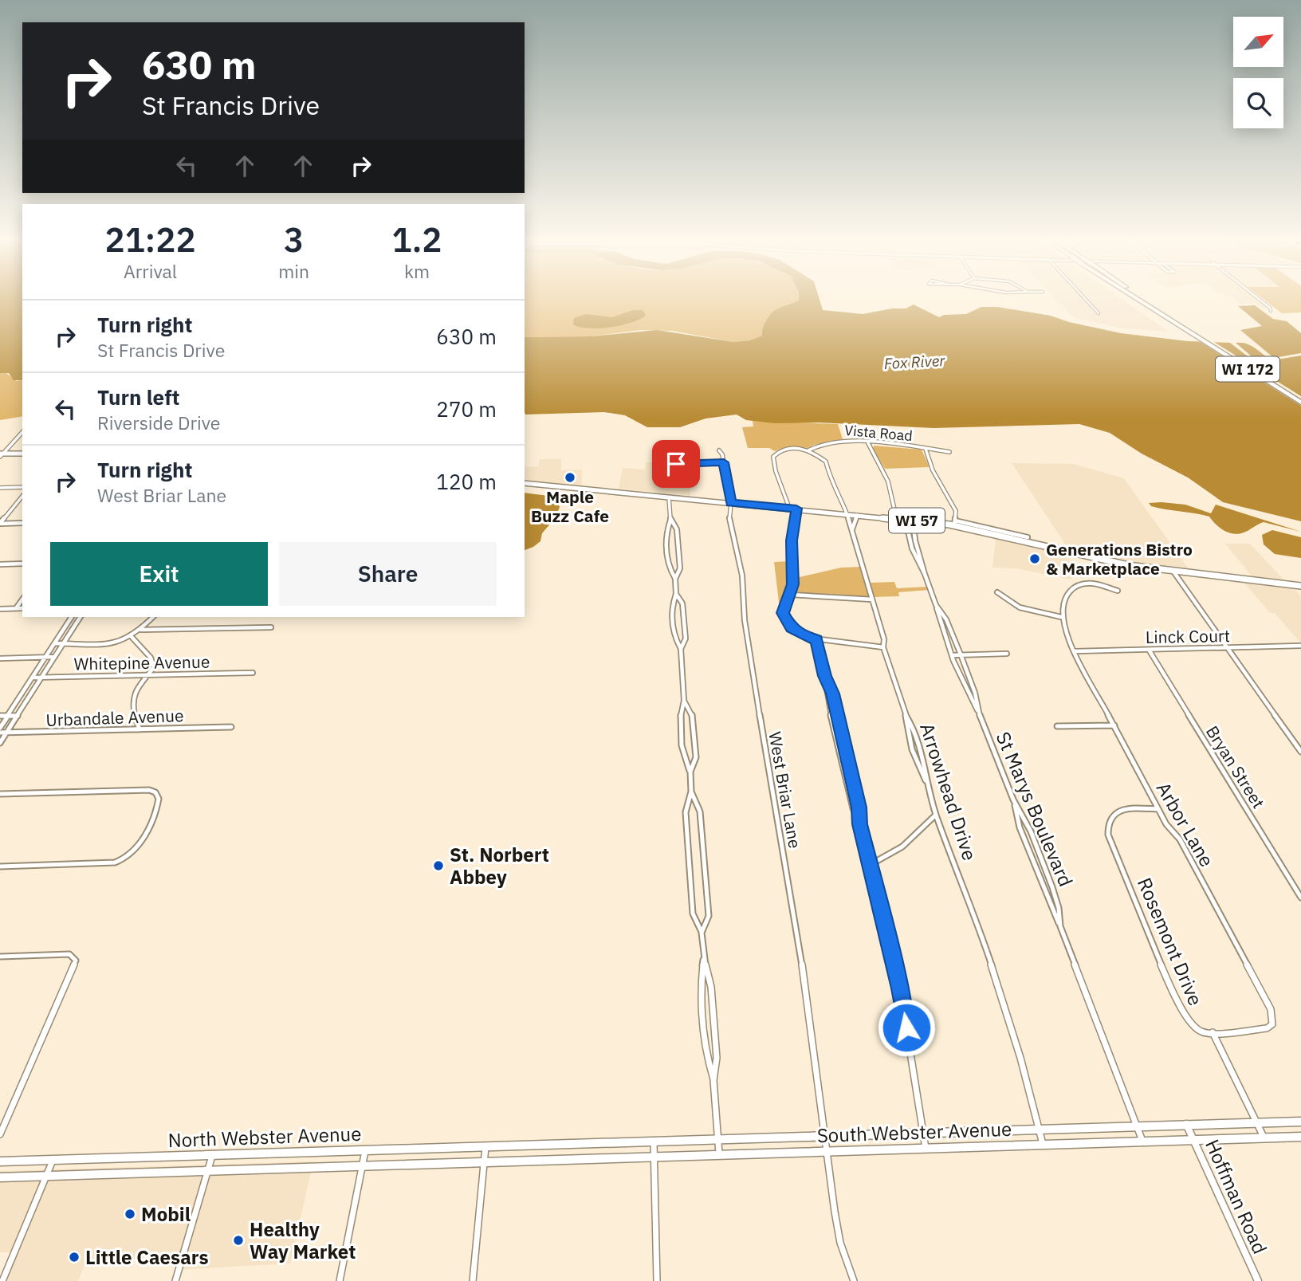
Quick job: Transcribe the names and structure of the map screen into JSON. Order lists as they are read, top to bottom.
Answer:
{
  "streets": {
    "highway": ["WI 172"],
    "main road": ["WI 57", "South Webster Avenue", "North Webster Avenue"],
    "street": [
      "Vista Road",
      "Linck Court",
      "Whitepine Avenue",
      "Urbandale Avenue",
      "Bryan Street",
      "West Briar Lane",
      "Arrowhead Drive",
      "St Marys Boulevard",
      "Arbor Lane",
      "Rosemont Drive",
      "Hoffman Road"
    ]
  },
  "crossings": [
    ["Vista Road", "Arrowhead Drive"],
    ["WI 57", "West Briar Lane"],
    ["WI 57", "Arrowhead Drive"],
    ["WI 57", "St Marys Boulevard"],
    ["Linck Court", "Bryan Street"],
    ["Linck Court", "Arbor Lane"],
    ["West Briar Lane", "South Webster Avenue"],
    ["Arrowhead Drive", "South Webster Avenue"],
    ["St Marys Boulevard", "South Webster Avenue"],
    ["Arbor Lane", "Rosemont Drive"],
    ["South Webster Avenue", "North Webster Avenue"],
    ["South Webster Avenue", "Hoffman Road"]
  ],
  "water": ["Fox River"],
  "places": [
    "Maple Buzz Cafe",
    "Generations Bistro & Marketplace",
    "St. Norbert Abbey",
    "Mobil",
    "Healthy Way Market",
    "Little Caesars"
  ],
  "north": "top right",
  "page": {
    "turn": ["630 m", "St Francis Drive"],
    "eta": [
      "21:22",
      "Arrival",
      "3",
      "min",
      "1.2",
      "km"
    ],
    "list": [
      {
        "name": "Turn right",
        "note": "St Francis Drive",
        "value": "630 m"
      },
      {
        "name": "Turn left",
        "note": "Riverside Drive",
        "value": "270 m"
      },
      {
        "name": "Turn right",
        "note": "West Briar Lane",
        "value": "120 m"
      }
    ],
    "buttons": ["Exit", "Share"]
  }
}
